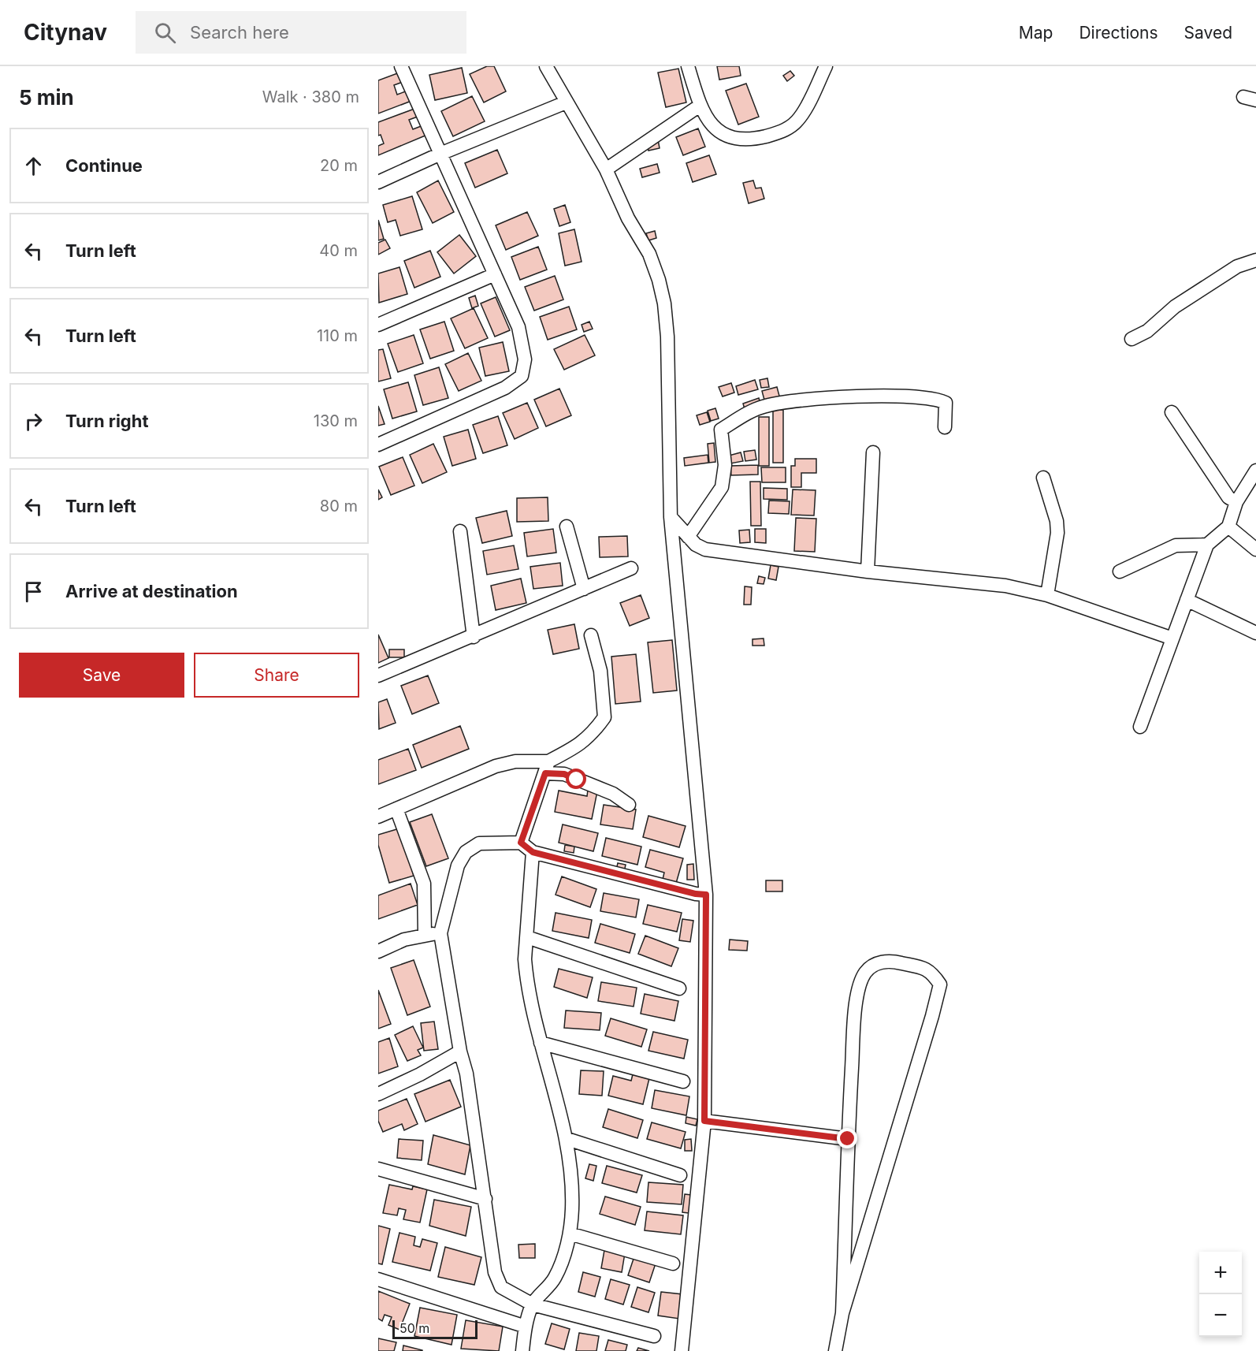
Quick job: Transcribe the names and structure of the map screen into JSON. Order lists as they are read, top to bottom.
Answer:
{
  "scale_bar": "50 m",
  "page": {
    "header": "Citynav",
    "search": "Search here",
    "nav": ["Map", "Directions", "Saved"],
    "heading": ["5 min", "Walk · 380 m"],
    "list": [
      ["Continue", "20 m"],
      ["Turn left", "40 m"],
      ["Turn left", "110 m"],
      ["Turn right", "130 m"],
      ["Turn left", "80 m"],
      "Arrive at destination"
    ],
    "buttons": ["Save", "Share"],
    "map_buttons": ["+", "−"],
    "scale": "50 m"
  }
}
